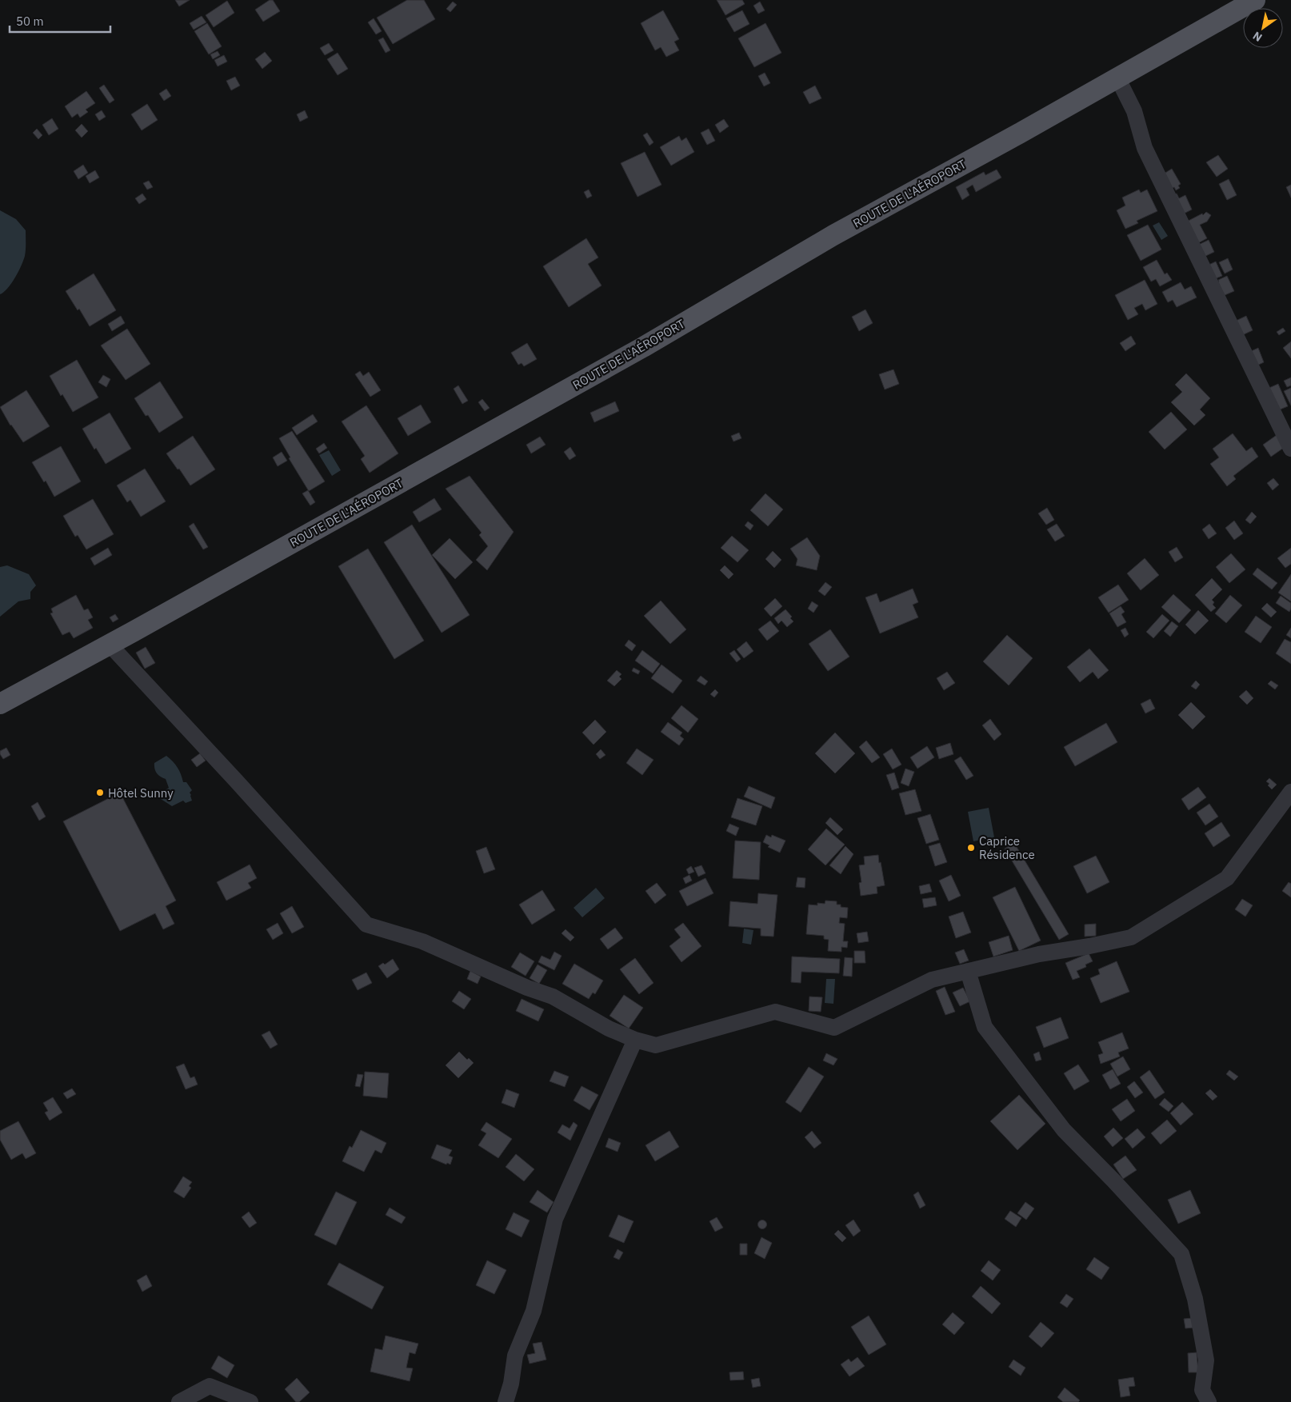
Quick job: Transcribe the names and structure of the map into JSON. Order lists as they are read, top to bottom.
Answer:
{
  "streets": {
    "main road": ["ROUTE DE L'AÉROPORT"]
  },
  "places": ["Hôtel Sunny", "Caprice Résidence"],
  "scale_bar": "50 m",
  "north": "bottom left"
}
